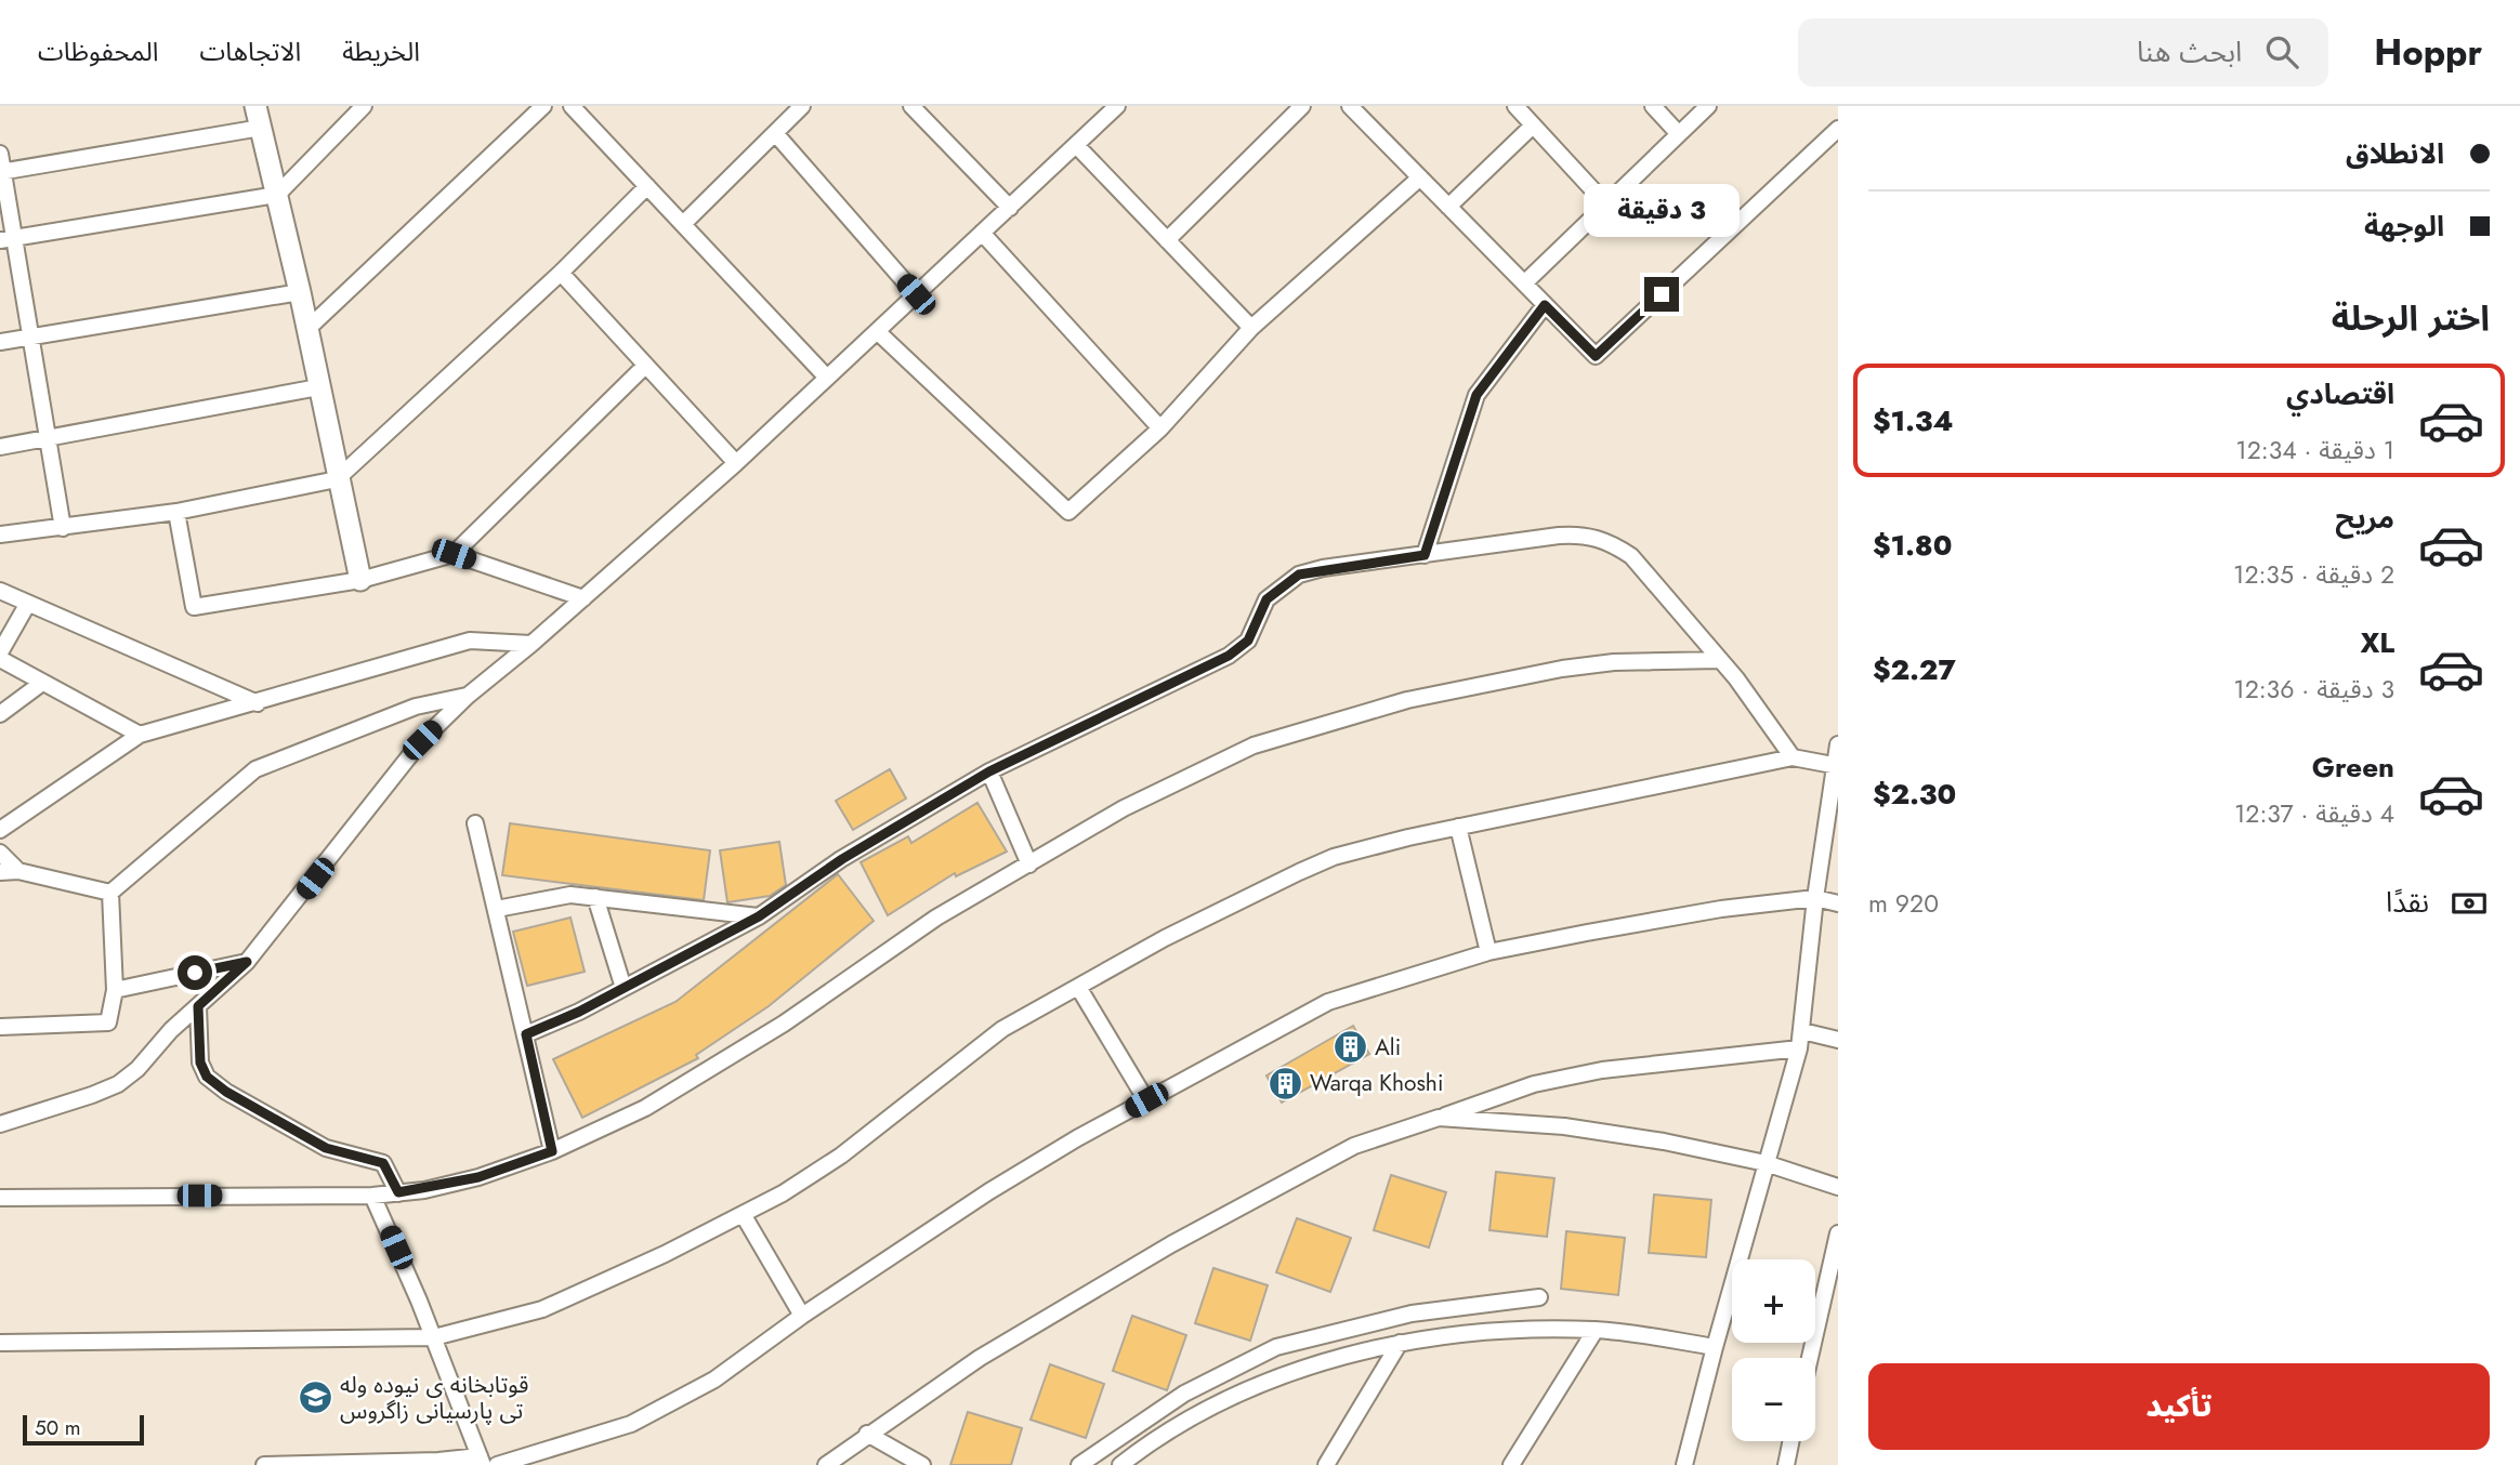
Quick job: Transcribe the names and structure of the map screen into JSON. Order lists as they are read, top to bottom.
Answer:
{
  "places": {
    "building": ["Ali", "Warqa Khoshi"],
    "school or university": ["قوتابخانه ی نیوده وله تی پارسیانی زاگروس"]
  },
  "scale_bar": "50 m",
  "page": {
    "header": "Hoppr",
    "search": "ابحث هنا",
    "nav": ["الخريطة", "الاتجاهات", "المحفوظات"],
    "banner": ["الانطلاق", "الوجهة"],
    "bubble": "3 دقيقة",
    "heading": "اختر الرحلة",
    "list": [
      {
        "name": "اقتصادي",
        "note": "1 دقيقة · 12:34",
        "value": "$1.34"
      },
      {
        "name": "مريح",
        "note": "2 دقيقة · 12:35",
        "value": "$1.80"
      },
      {
        "name": "XL",
        "note": "3 دقيقة · 12:36",
        "value": "$2.27"
      },
      {
        "name": "Green",
        "note": "4 دقيقة · 12:37",
        "value": "$2.30"
      }
    ],
    "pay": ["نقدًا", "920 m"],
    "map_buttons": ["+", "−"],
    "buttons": "تأكيد",
    "scale": "50 m"
  }
}
